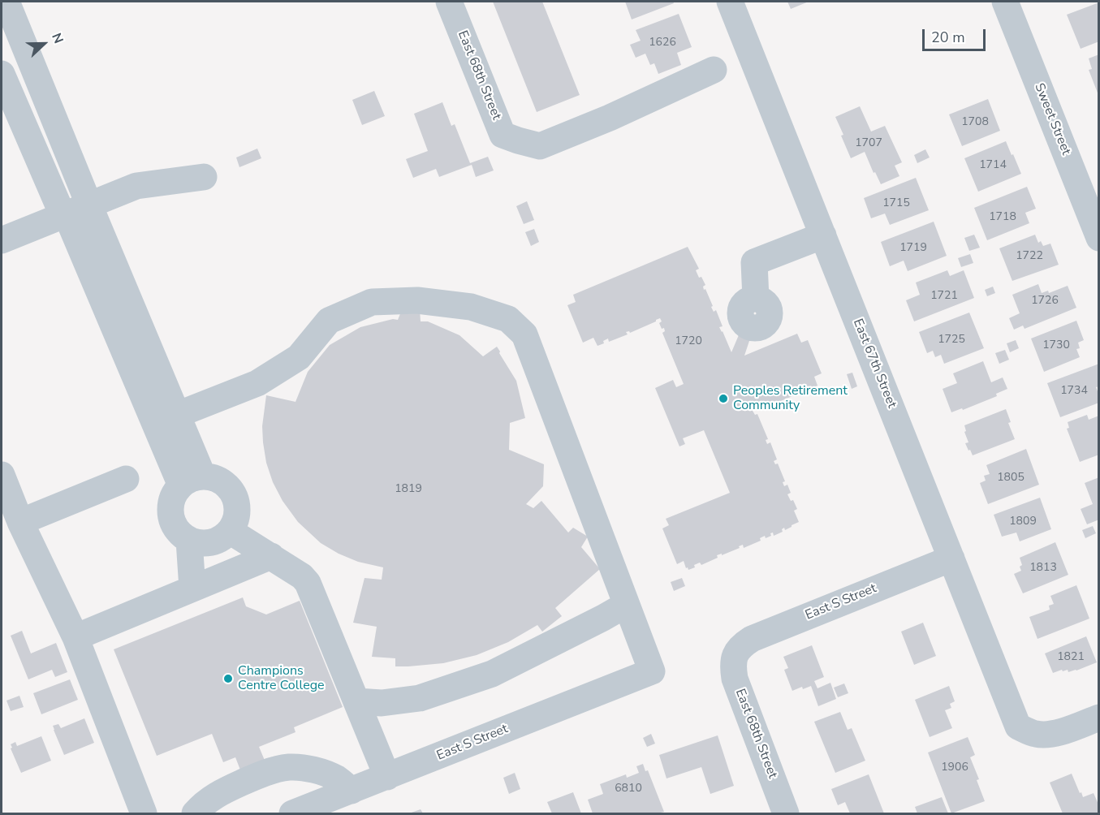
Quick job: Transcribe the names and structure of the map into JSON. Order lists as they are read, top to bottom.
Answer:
{
  "streets": {
    "street": [
      "East 68th Street",
      "Sweet Street",
      "East 67th Street",
      "East S Street"
    ]
  },
  "crossings": [
    ["East 68th Street", "East S Street"],
    ["East 67th Street", "East S Street"]
  ],
  "places": ["Peoples Retirement Community", "Champions Centre College"],
  "house_numbers": [
    "1626",
    "1708",
    "1707",
    "1714",
    "1715",
    "1718",
    "1719",
    "1722",
    "1721",
    "1726",
    "1725",
    "1720",
    "1730",
    "1734",
    "1805",
    "1819",
    "1809",
    "1813",
    "1821",
    "1906",
    "6810"
  ],
  "scale_bar": "20 m",
  "north": "right"
}
